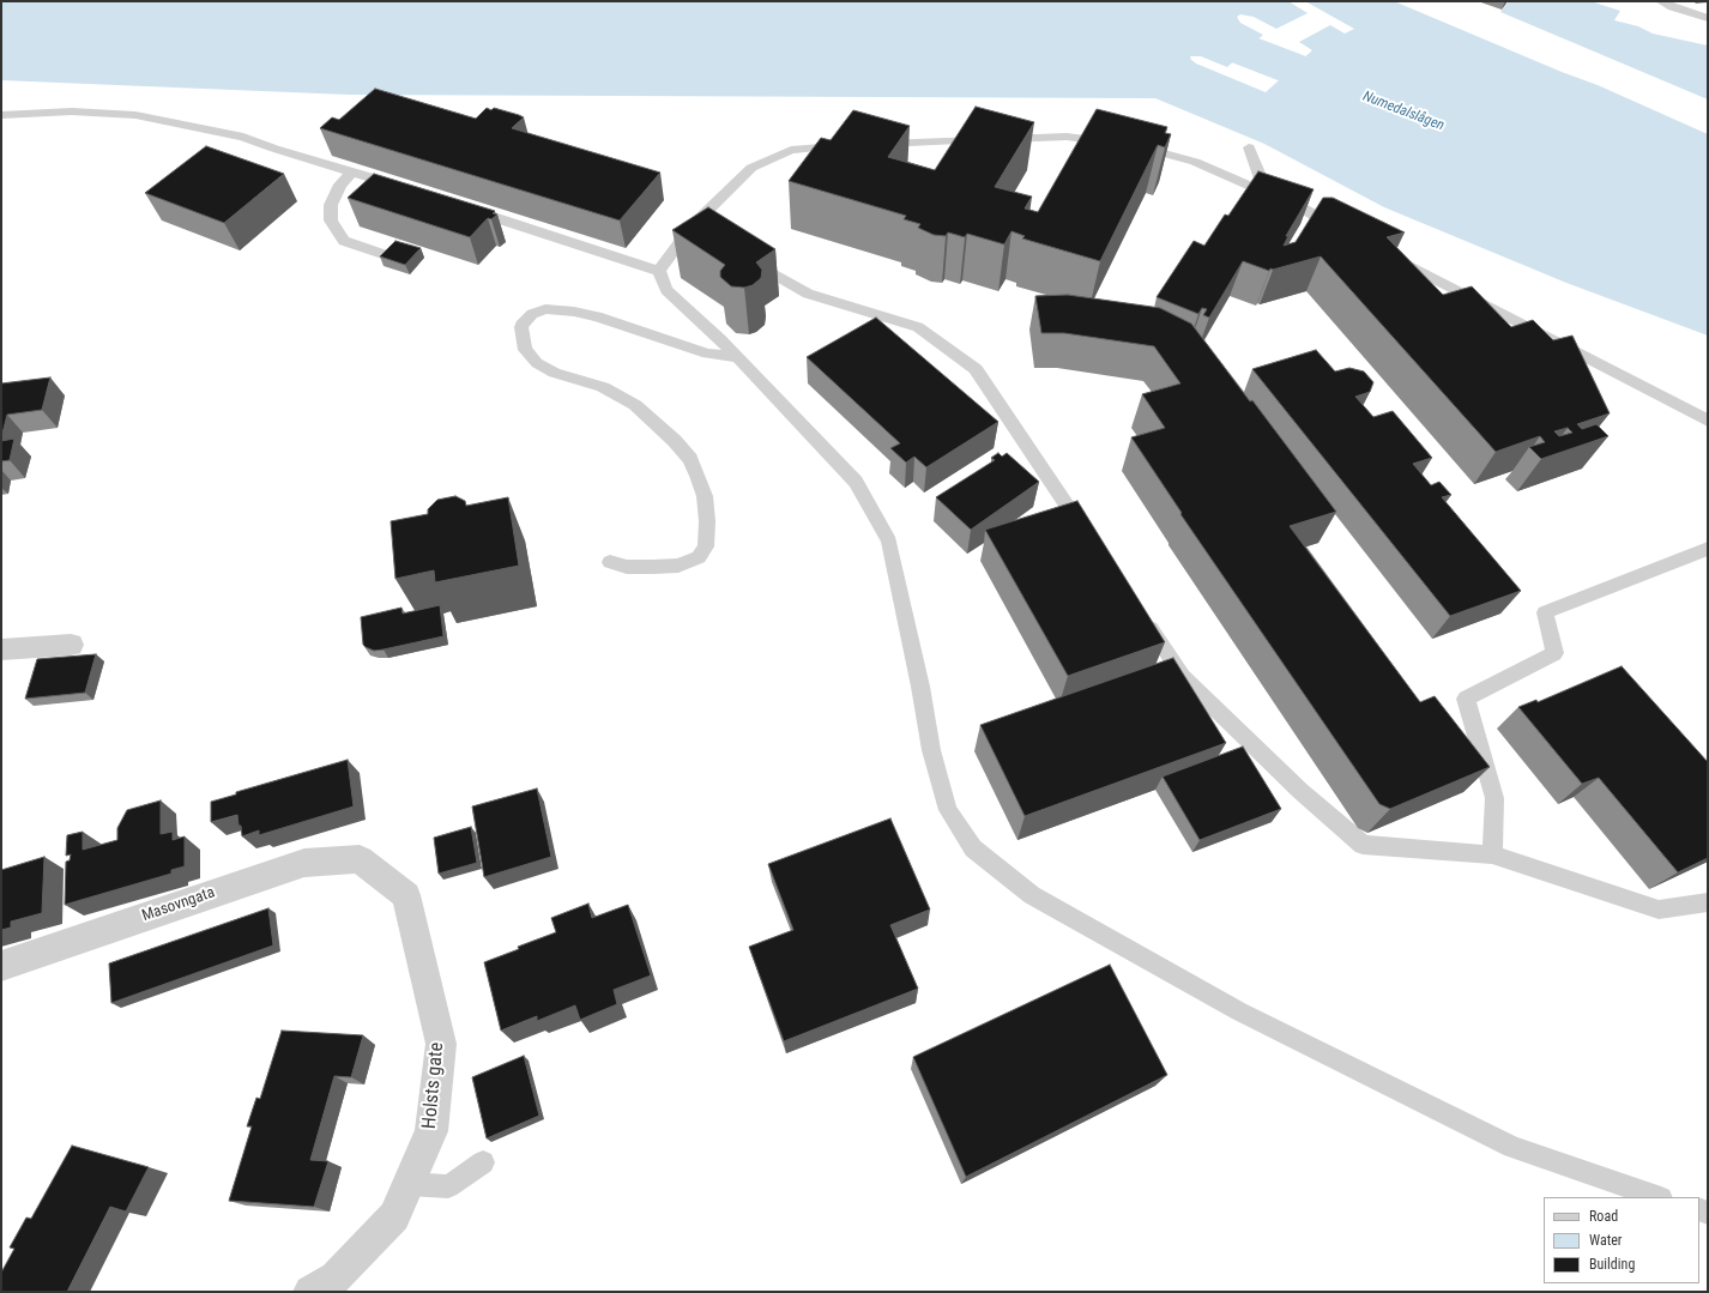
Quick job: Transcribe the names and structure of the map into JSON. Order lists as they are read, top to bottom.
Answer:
{
  "streets": {
    "street": ["Masovngata", "Holsts gate"]
  },
  "crossings": [
    ["Masovngata", "Holsts gate"]
  ],
  "water": ["Numedalslågen"],
  "legend": ["Road", "Water", "Building"]
}
